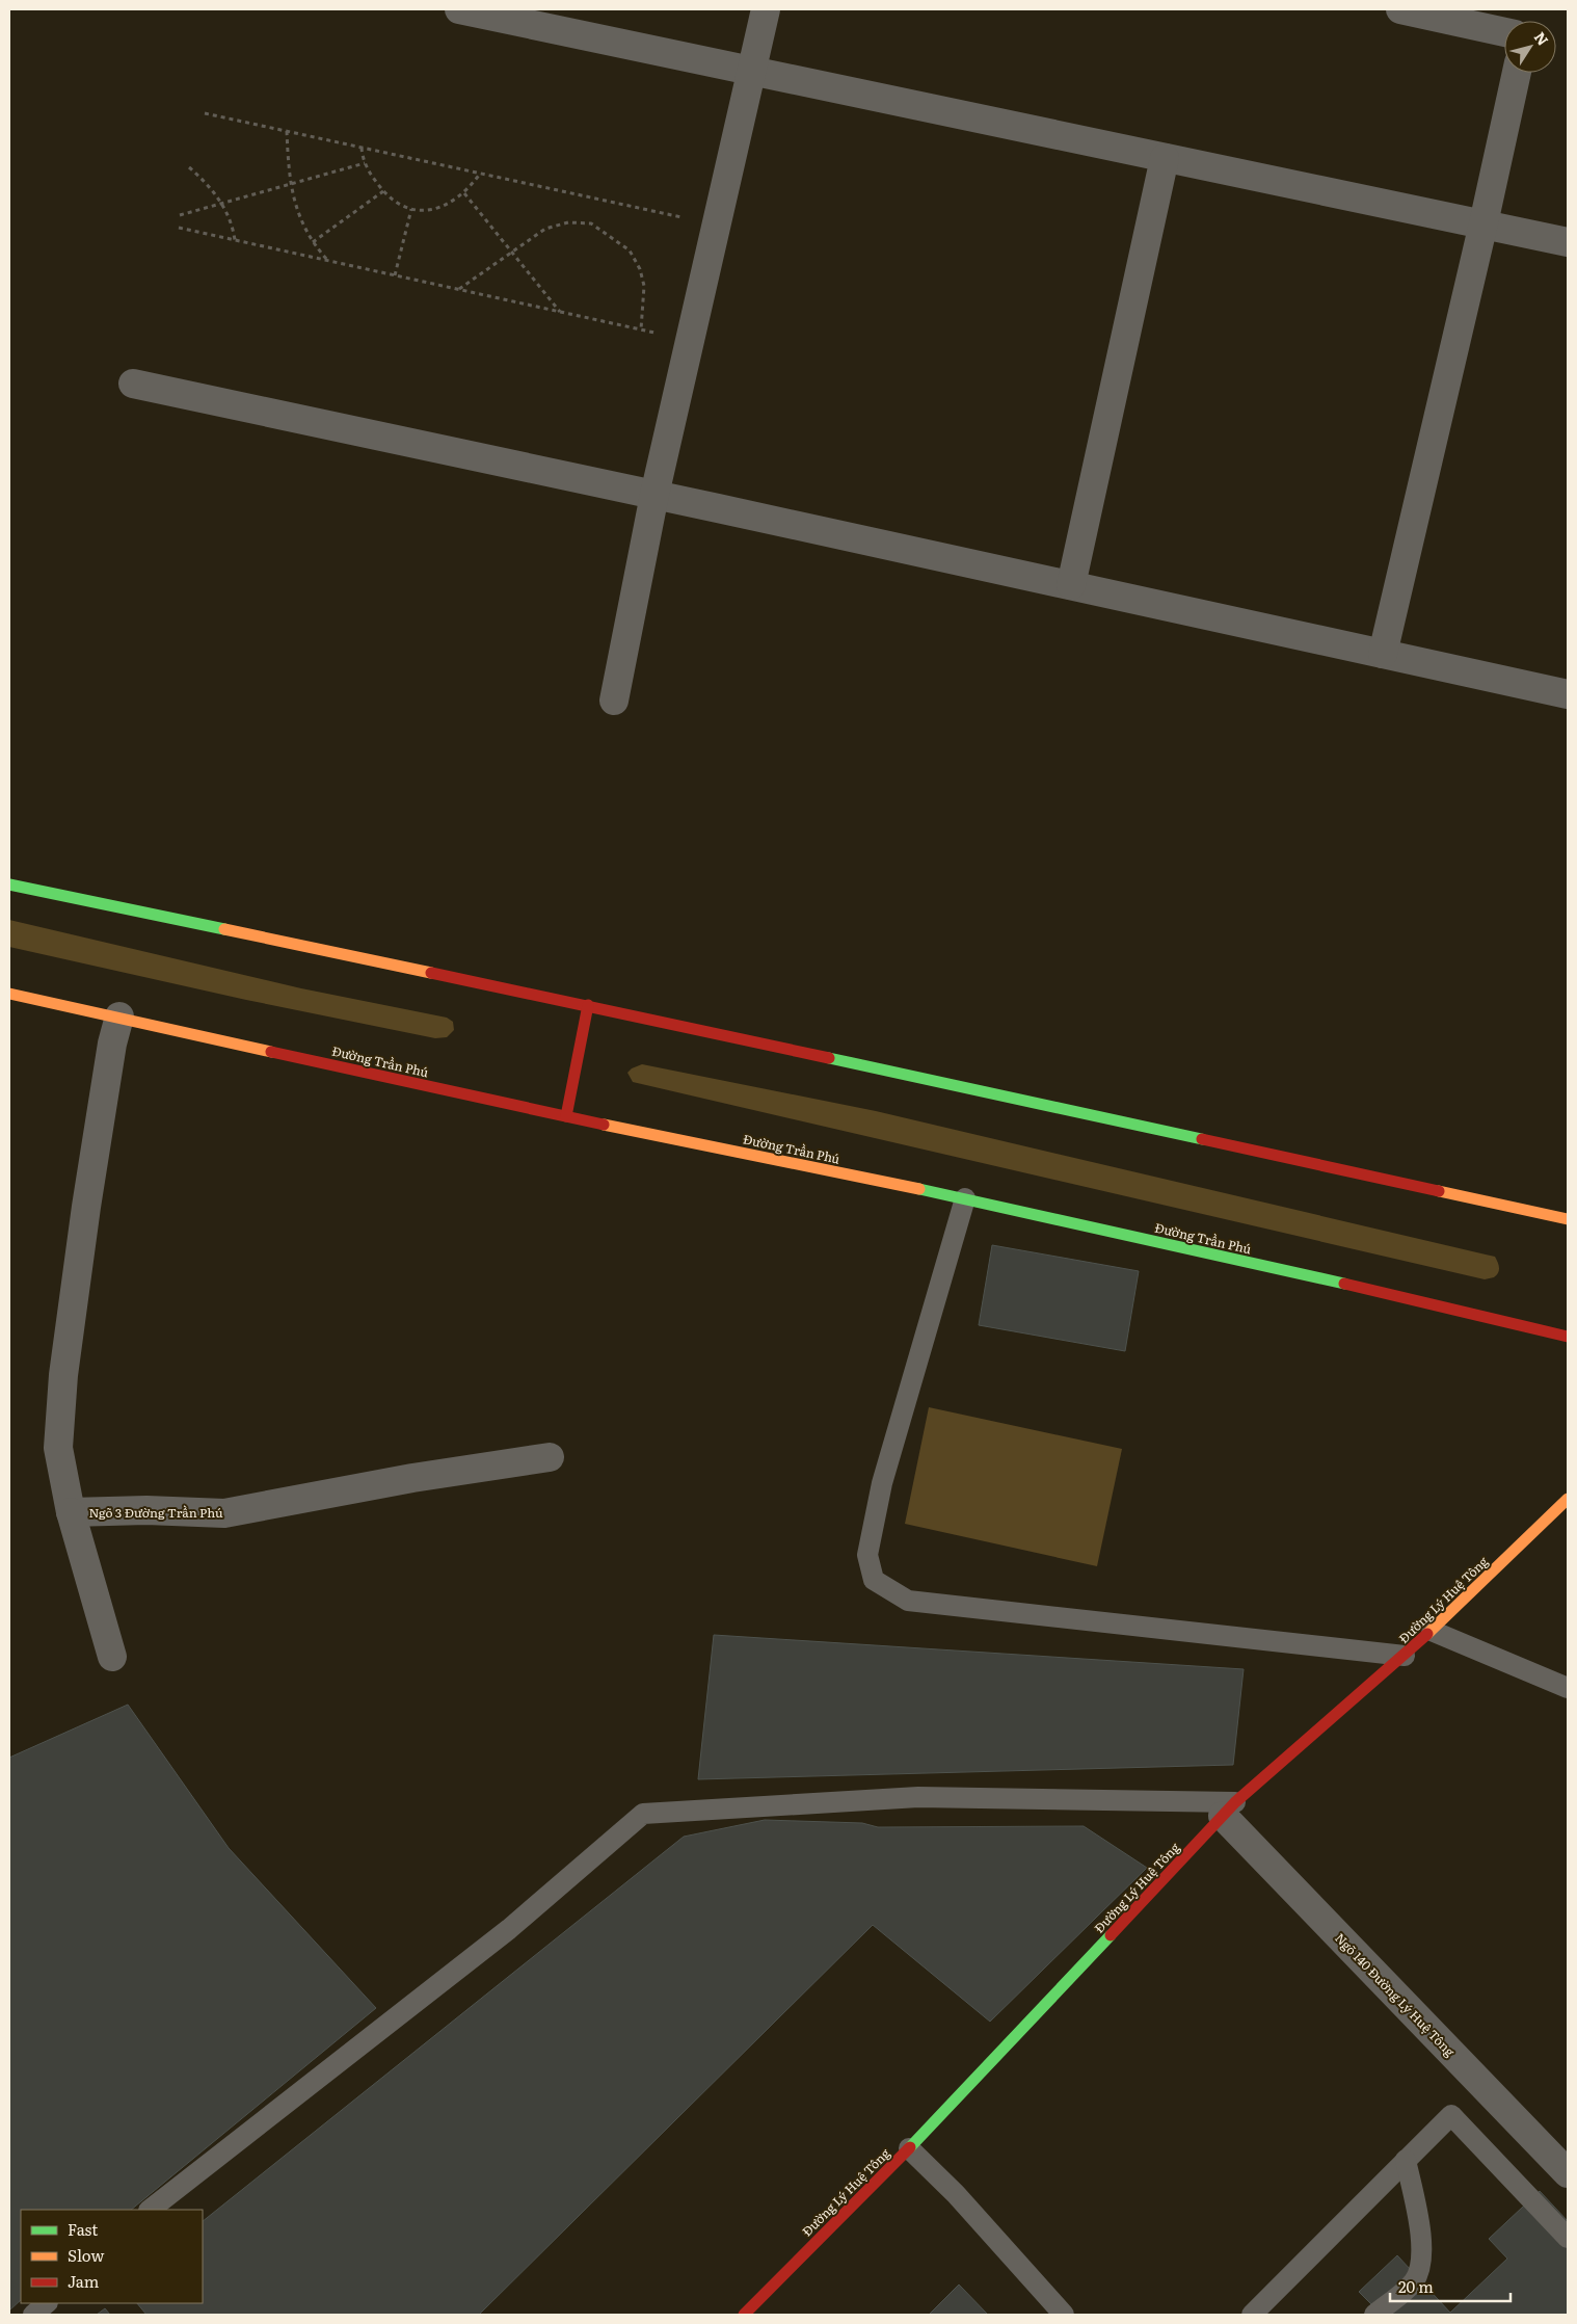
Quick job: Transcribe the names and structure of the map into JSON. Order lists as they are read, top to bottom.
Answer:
{
  "streets": {
    "main road": ["Đường Trần Phú", "Đường Lý Huệ Tông"],
    "street": ["Ngõ 3 Đường Trần Phú", "Ngõ 140 Đường Lý Huệ Tông"]
  },
  "crossings": [
    ["Đường Trần Phú", "Ngõ 3 Đường Trần Phú"],
    ["Đường Lý Huệ Tông", "Ngõ 140 Đường Lý Huệ Tông"]
  ],
  "legend": ["Fast", "Slow", "Jam"],
  "scale_bar": "20 m",
  "north": "top right"
}
